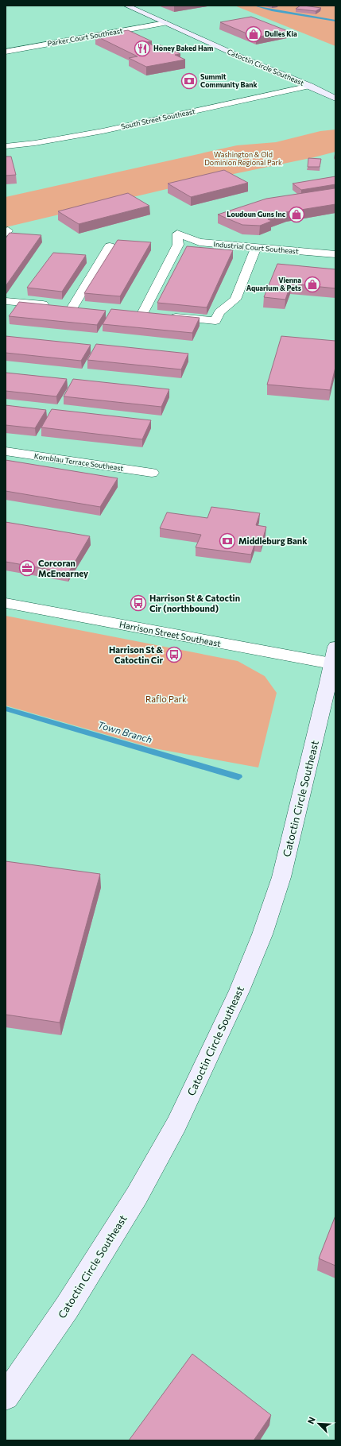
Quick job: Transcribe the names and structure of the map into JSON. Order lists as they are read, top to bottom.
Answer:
{
  "streets": {
    "main road": ["Catoctin Circle Southeast"],
    "street": [
      "Parker Court Southeast",
      "South Street Southeast",
      "Industrial Court Southeast",
      "Kornblau Terrace Southeast",
      "Harrison Street Southeast"
    ]
  },
  "crossings": [
    ["Parker Court Southeast", "Catoctin Circle Southeast"],
    ["Catoctin Circle Southeast", "South Street Southeast"],
    ["Catoctin Circle Southeast", "Harrison Street Southeast"]
  ],
  "water": ["Town Branch"],
  "parks": ["Washington & Old Dominion Regional Park", "Raflo Park"],
  "places": {
    "shop": ["Dulles Kia", "Loudoun Guns Inc", "Vienna Aquarium & Pets"],
    "restaurant": ["Honey Baked Ham"],
    "bank": ["Summit Community Bank", "Middleburg Bank"],
    "office": ["Corcoran McEnearney"],
    "bus stop": ["Harrison St & Catoctin Cir (northbound)", "Harrison St & Catoctin Cir"]
  },
  "north": "top left"
}
